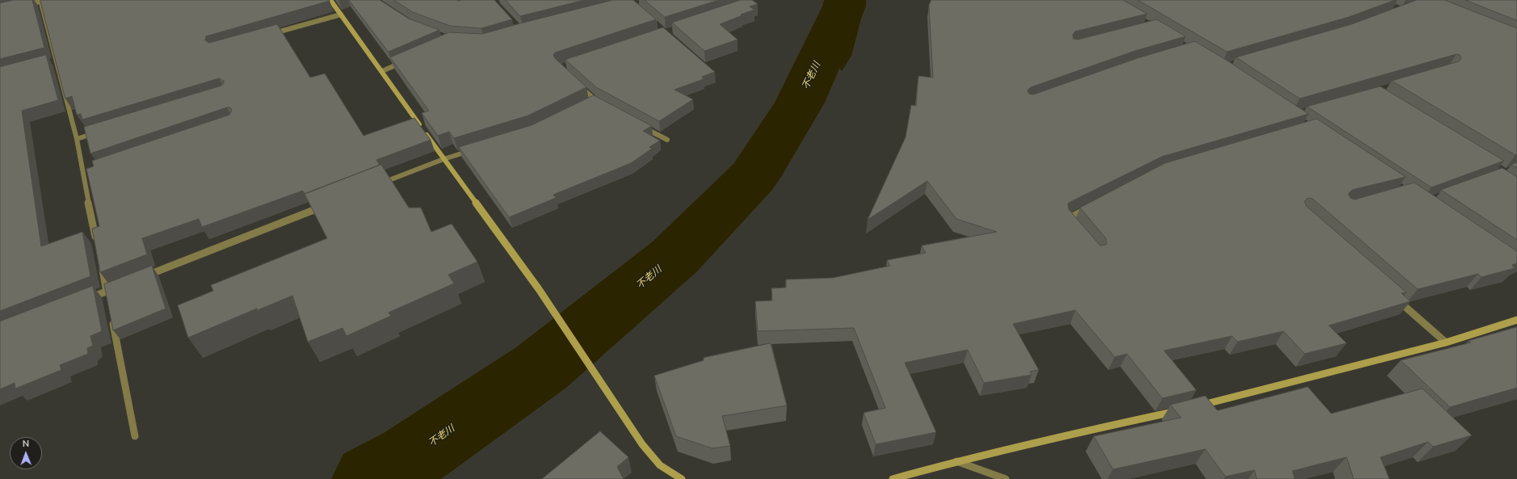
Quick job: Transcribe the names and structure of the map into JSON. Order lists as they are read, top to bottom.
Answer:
{
  "water": ["不老川"],
  "north": "top"
}
